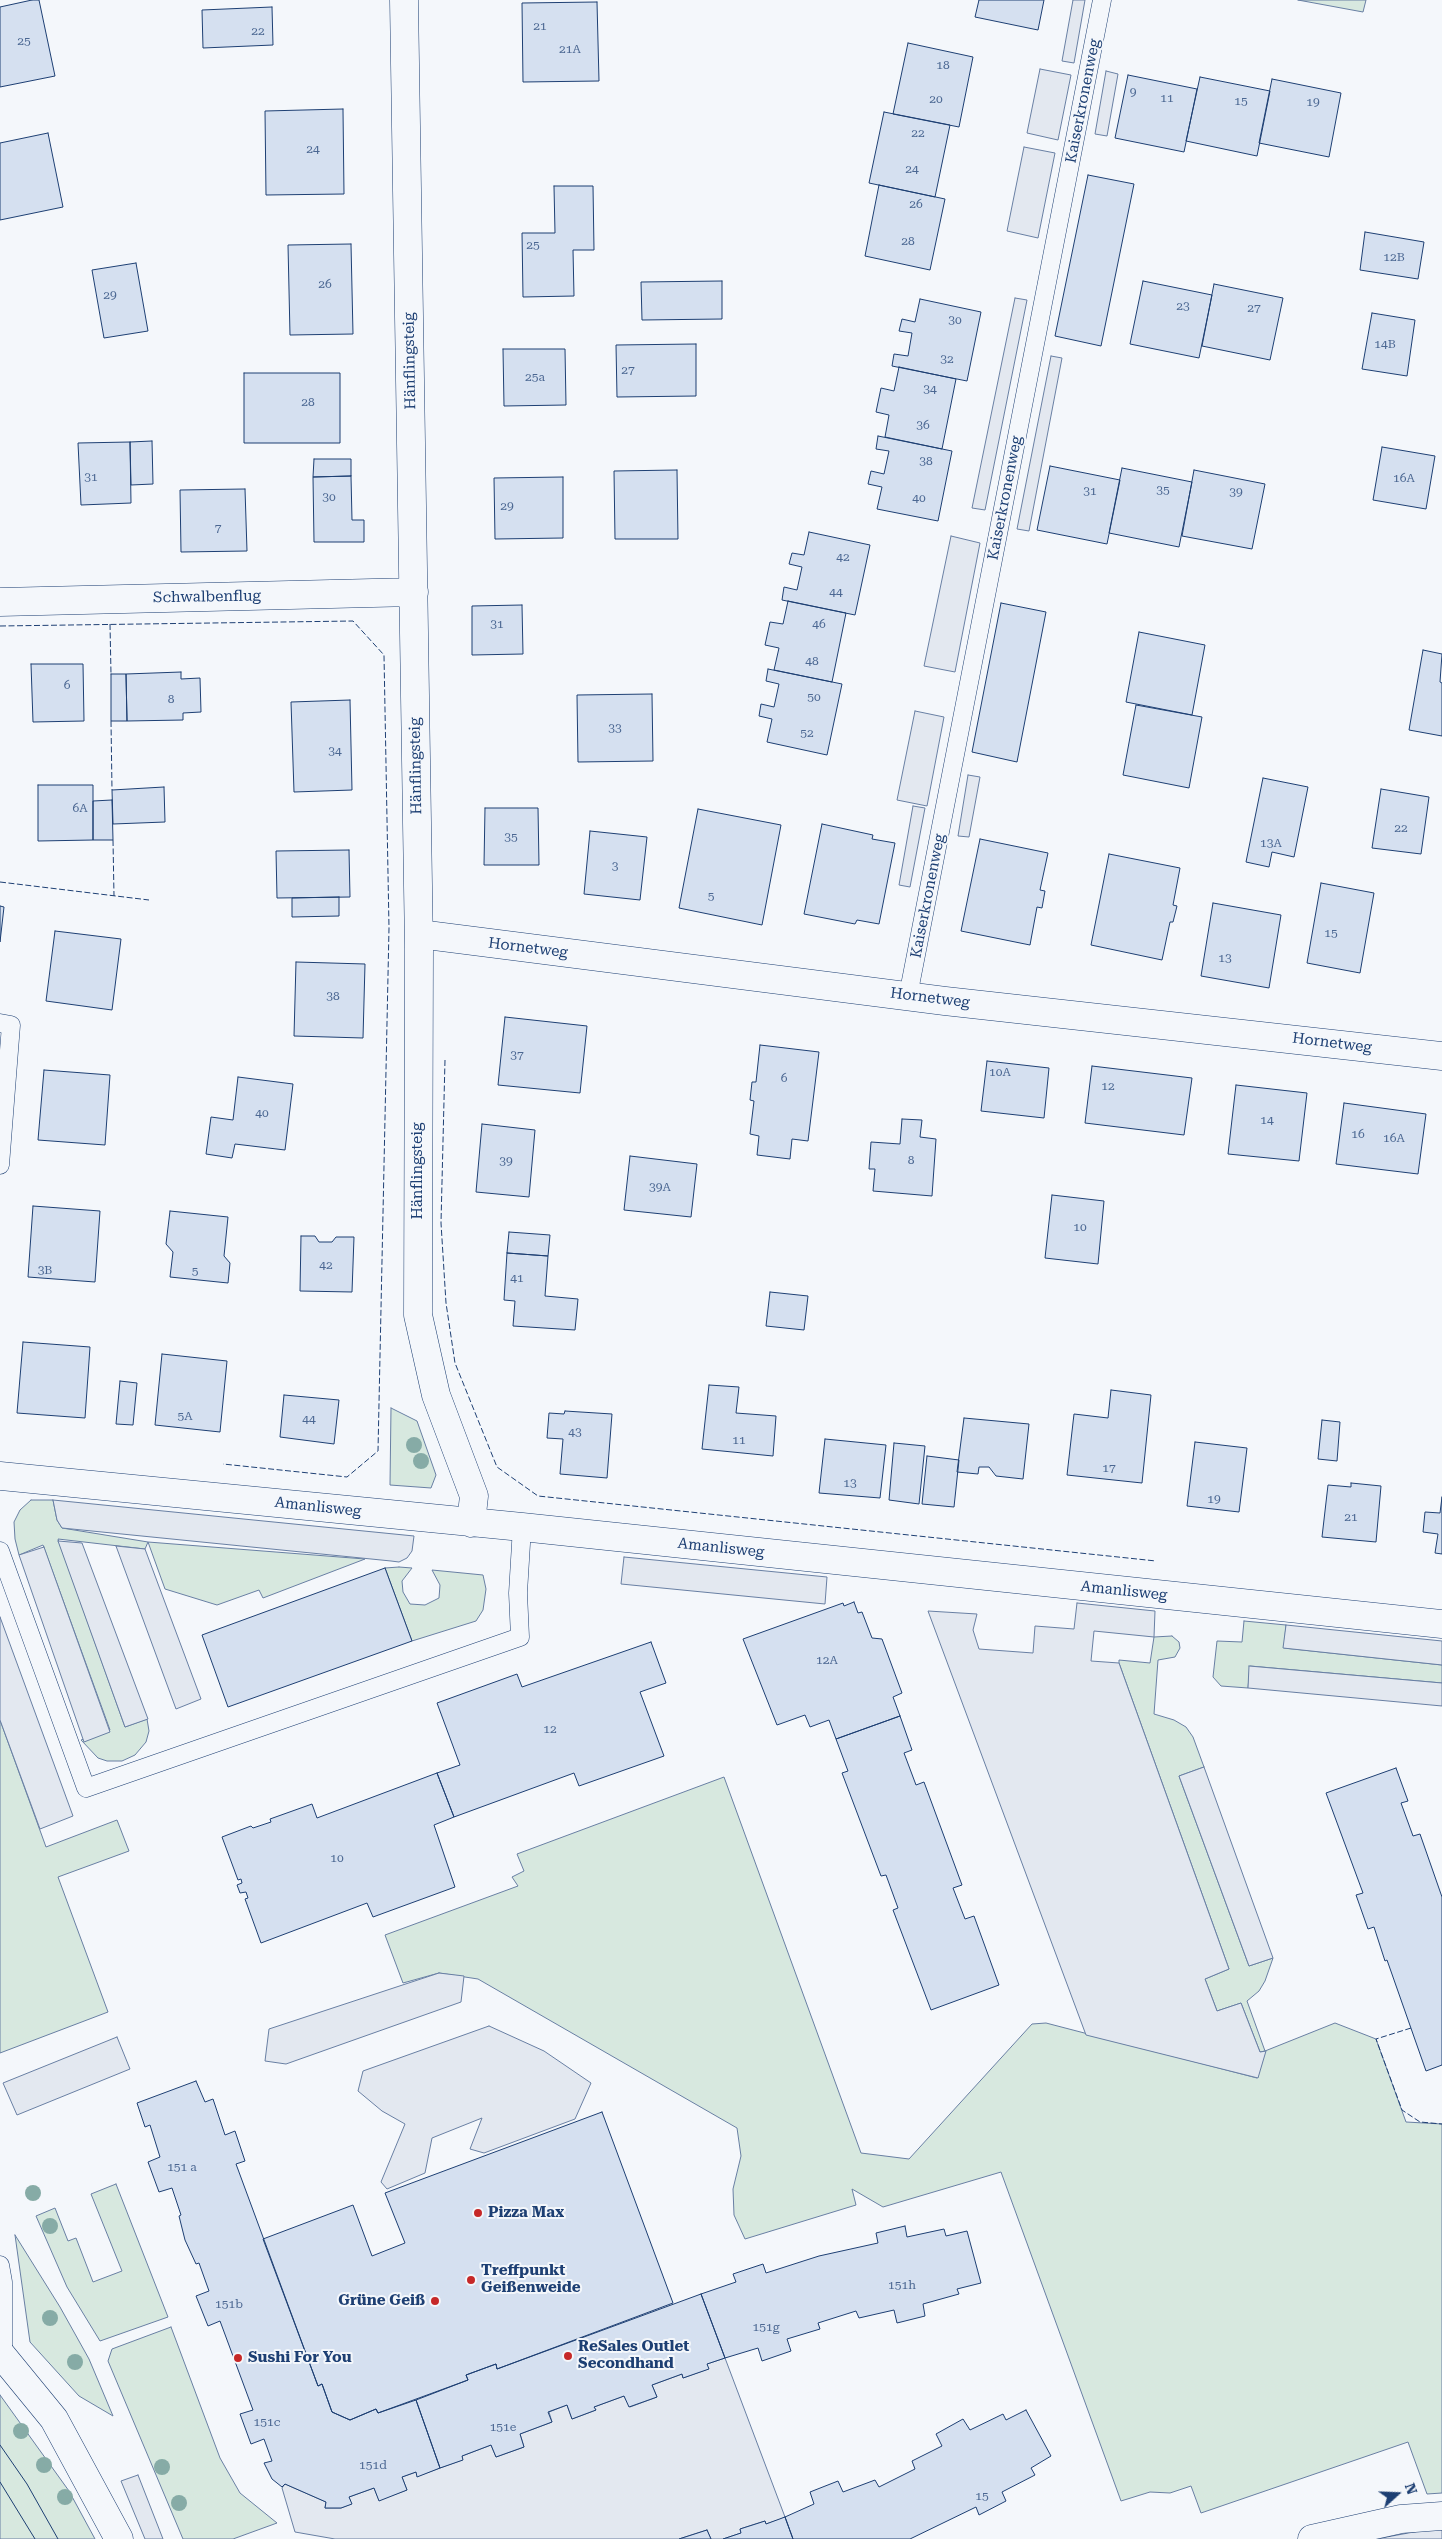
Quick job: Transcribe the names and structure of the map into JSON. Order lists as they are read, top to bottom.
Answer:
{
  "streets": {
    "street": [
      "Hänflingsteig",
      "Schwalbenflug",
      "Hornetweg",
      "Amanlisweg"
    ],
    "lane": ["Kaiserkronenweg"]
  },
  "crossings": [
    ["Kaiserkronenweg", "Hornetweg"],
    ["Hänflingsteig", "Schwalbenflug"],
    ["Hänflingsteig", "Hornetweg"],
    ["Hänflingsteig", "Amanlisweg"]
  ],
  "places": [
    "Pizza Max",
    "Treffpunkt Geißenweide",
    "Grüne Geiß",
    "ReSales Outlet Secondhand",
    "Sushi For You"
  ],
  "house_numbers": [
    "21",
    "22",
    "25",
    "21A",
    "18",
    "9",
    "11",
    "20",
    "15",
    "19",
    "22",
    "24",
    "24",
    "26",
    "28",
    "25",
    "12B",
    "26",
    "29",
    "23",
    "27",
    "30",
    "14B",
    "32",
    "27",
    "25a",
    "34",
    "28",
    "36",
    "38",
    "31",
    "16A",
    "35",
    "31",
    "39",
    "30",
    "40",
    "29",
    "7",
    "42",
    "44",
    "31",
    "46",
    "48",
    "6",
    "50",
    "8",
    "33",
    "52",
    "34",
    "6A",
    "22",
    "35",
    "13A",
    "3",
    "5",
    "15",
    "13",
    "38",
    "37",
    "10A",
    "6",
    "12",
    "40",
    "14",
    "16",
    "16A",
    "8",
    "39",
    "39A",
    "10",
    "42",
    "3B",
    "5",
    "41",
    "5A",
    "44",
    "43",
    "11",
    "17",
    "13",
    "19",
    "21",
    "12A",
    "12",
    "10",
    "151 a",
    "151h",
    "151b",
    "151g",
    "151c",
    "151e",
    "151d",
    "15"
  ],
  "north": "right"
}
